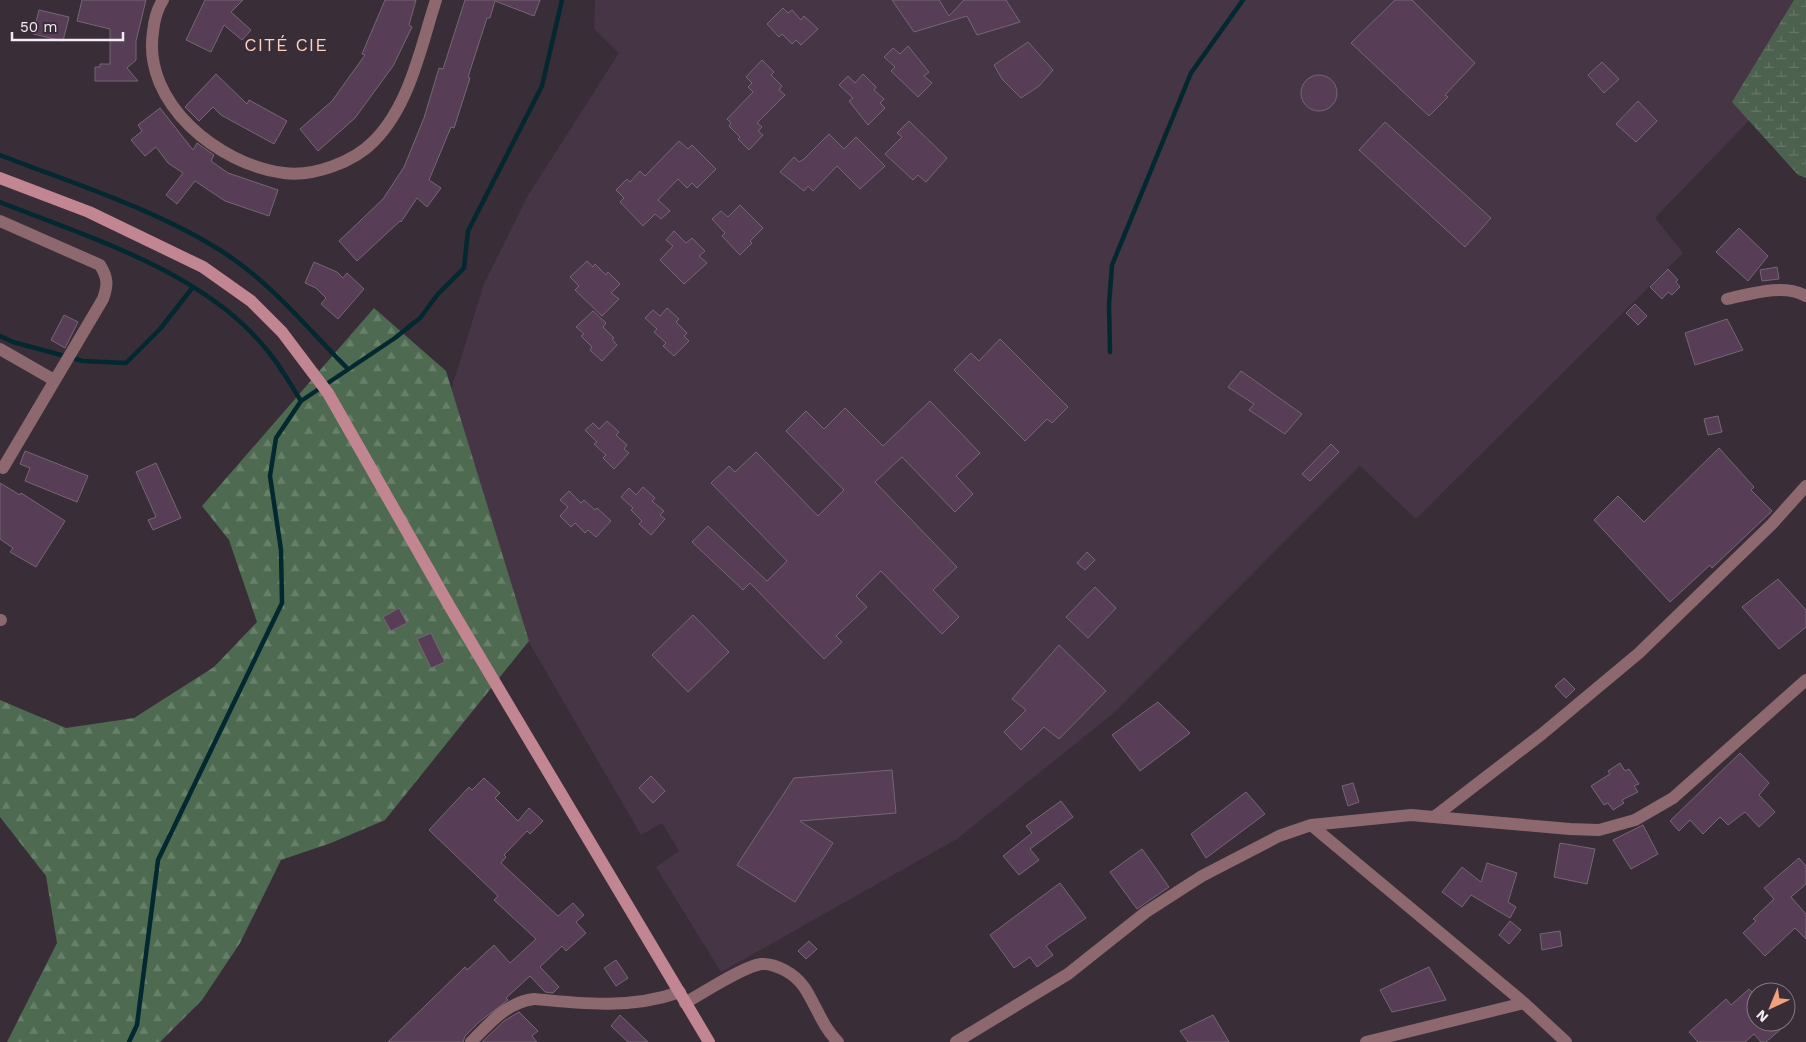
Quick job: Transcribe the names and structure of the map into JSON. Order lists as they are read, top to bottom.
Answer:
{
  "districts": ["CITÉ CIE"],
  "scale_bar": "50 m",
  "north": "bottom left"
}
